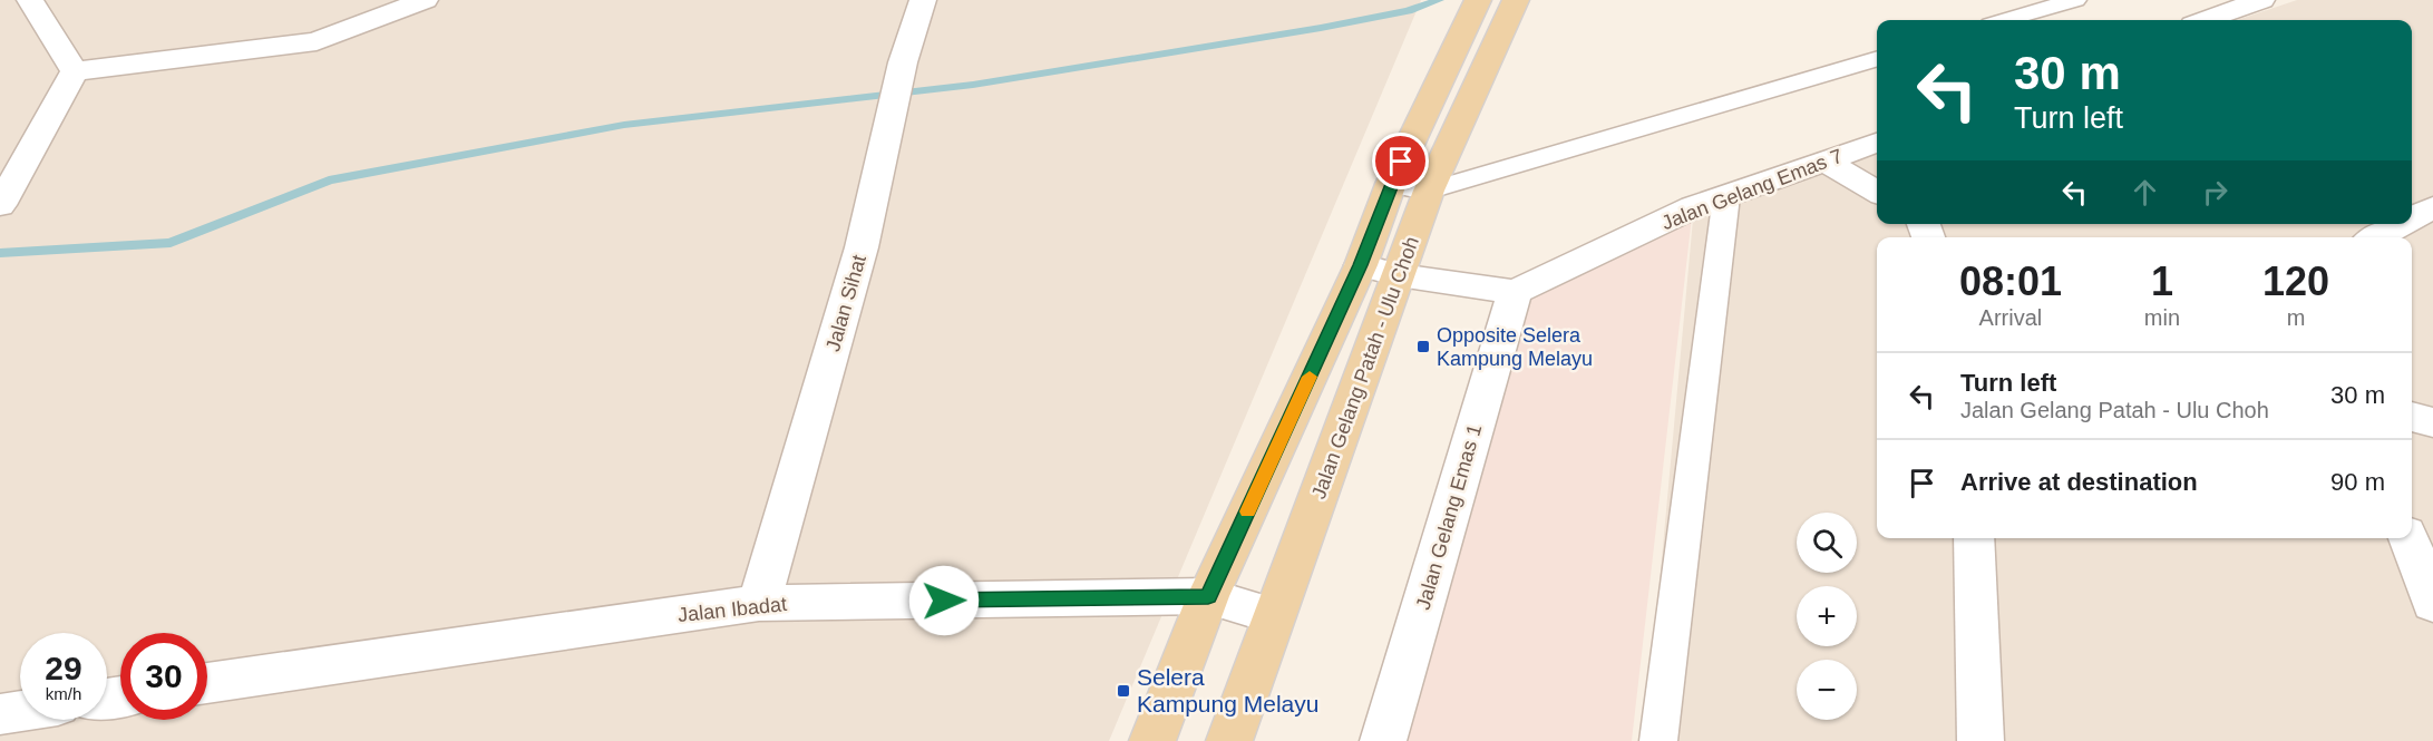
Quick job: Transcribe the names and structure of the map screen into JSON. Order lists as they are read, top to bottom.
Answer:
{
  "streets": {
    "main road": ["Jalan Gelang Patah - Ulu Choh"],
    "street": [
      "Jalan Gelang Emas 7",
      "Jalan Sihat",
      "Jalan Gelang Emas 1",
      "Jalan Ibadat"
    ]
  },
  "crossings": [
    ["Jalan Gelang Emas 7", "Jalan Gelang Emas 1"],
    ["Jalan Sihat", "Jalan Ibadat"],
    ["Jalan Gelang Patah - Ulu Choh", "Jalan Ibadat"]
  ],
  "places": {
    "transit": ["Opposite Selera Kampung Melayu", "Selera Kampung Melayu"]
  },
  "page": {
    "turn": ["30 m", "Turn left"],
    "eta": [
      "08:01",
      "Arrival",
      "1",
      "min",
      "120",
      "m"
    ],
    "list": [
      {
        "name": "Turn left",
        "note": "Jalan Gelang Patah - Ulu Choh",
        "value": "30 m"
      },
      {
        "name": "Arrive at destination",
        "value": "90 m"
      }
    ],
    "map_buttons": ["+", "−"],
    "speed": "29 km/h",
    "limit": "30"
  }
}
